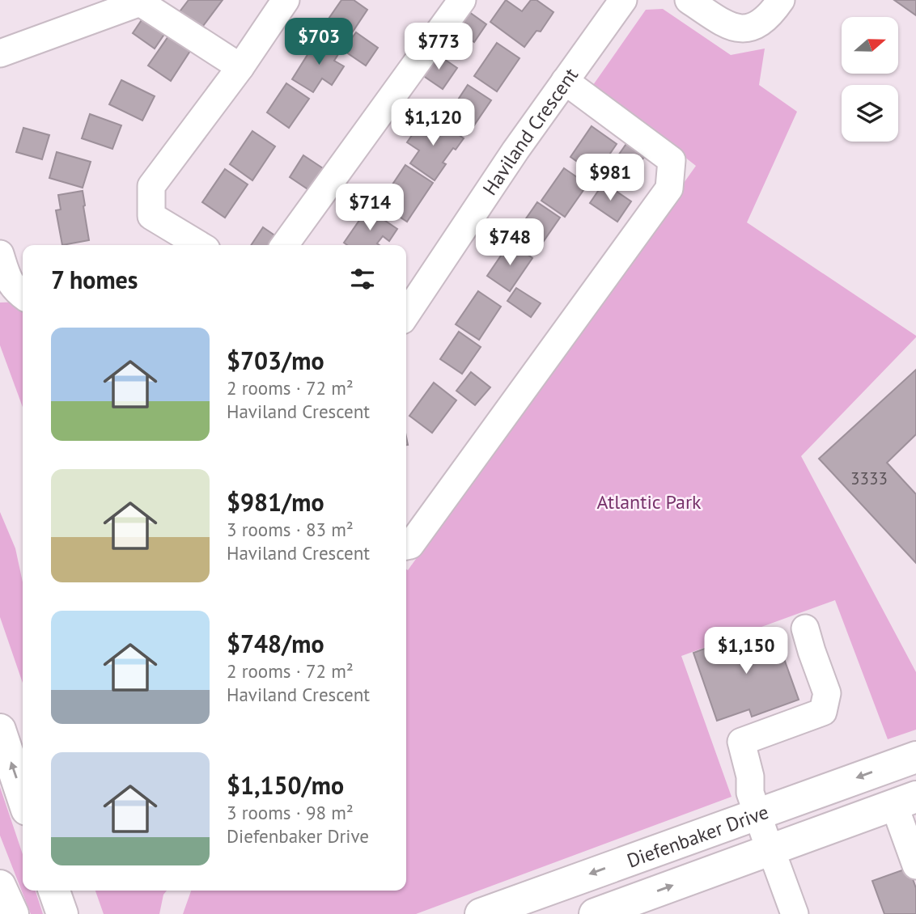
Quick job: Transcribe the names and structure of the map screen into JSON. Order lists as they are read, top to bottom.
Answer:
{
  "streets": {
    "main road": ["Diefenbaker Drive"],
    "street": ["Haviland Crescent"]
  },
  "parks": ["Atlantic Park"],
  "house_numbers": ["3333"],
  "north": "right",
  "page": {
    "price": [
      "$703",
      "$773",
      "$1,120",
      "$981",
      "$714",
      "$748",
      "$1,150"
    ],
    "heading": "7 homes",
    "list": [
      {
        "name": "$703/mo",
        "note": "2 rooms · 72 m² · Haviland Crescent"
      },
      {
        "name": "$981/mo",
        "note": "3 rooms · 83 m² · Haviland Crescent"
      },
      {
        "name": "$748/mo",
        "note": "2 rooms · 72 m² · Haviland Crescent"
      },
      {
        "name": "$1,150/mo",
        "note": "3 rooms · 98 m² · Diefenbaker Drive"
      }
    ]
  }
}
